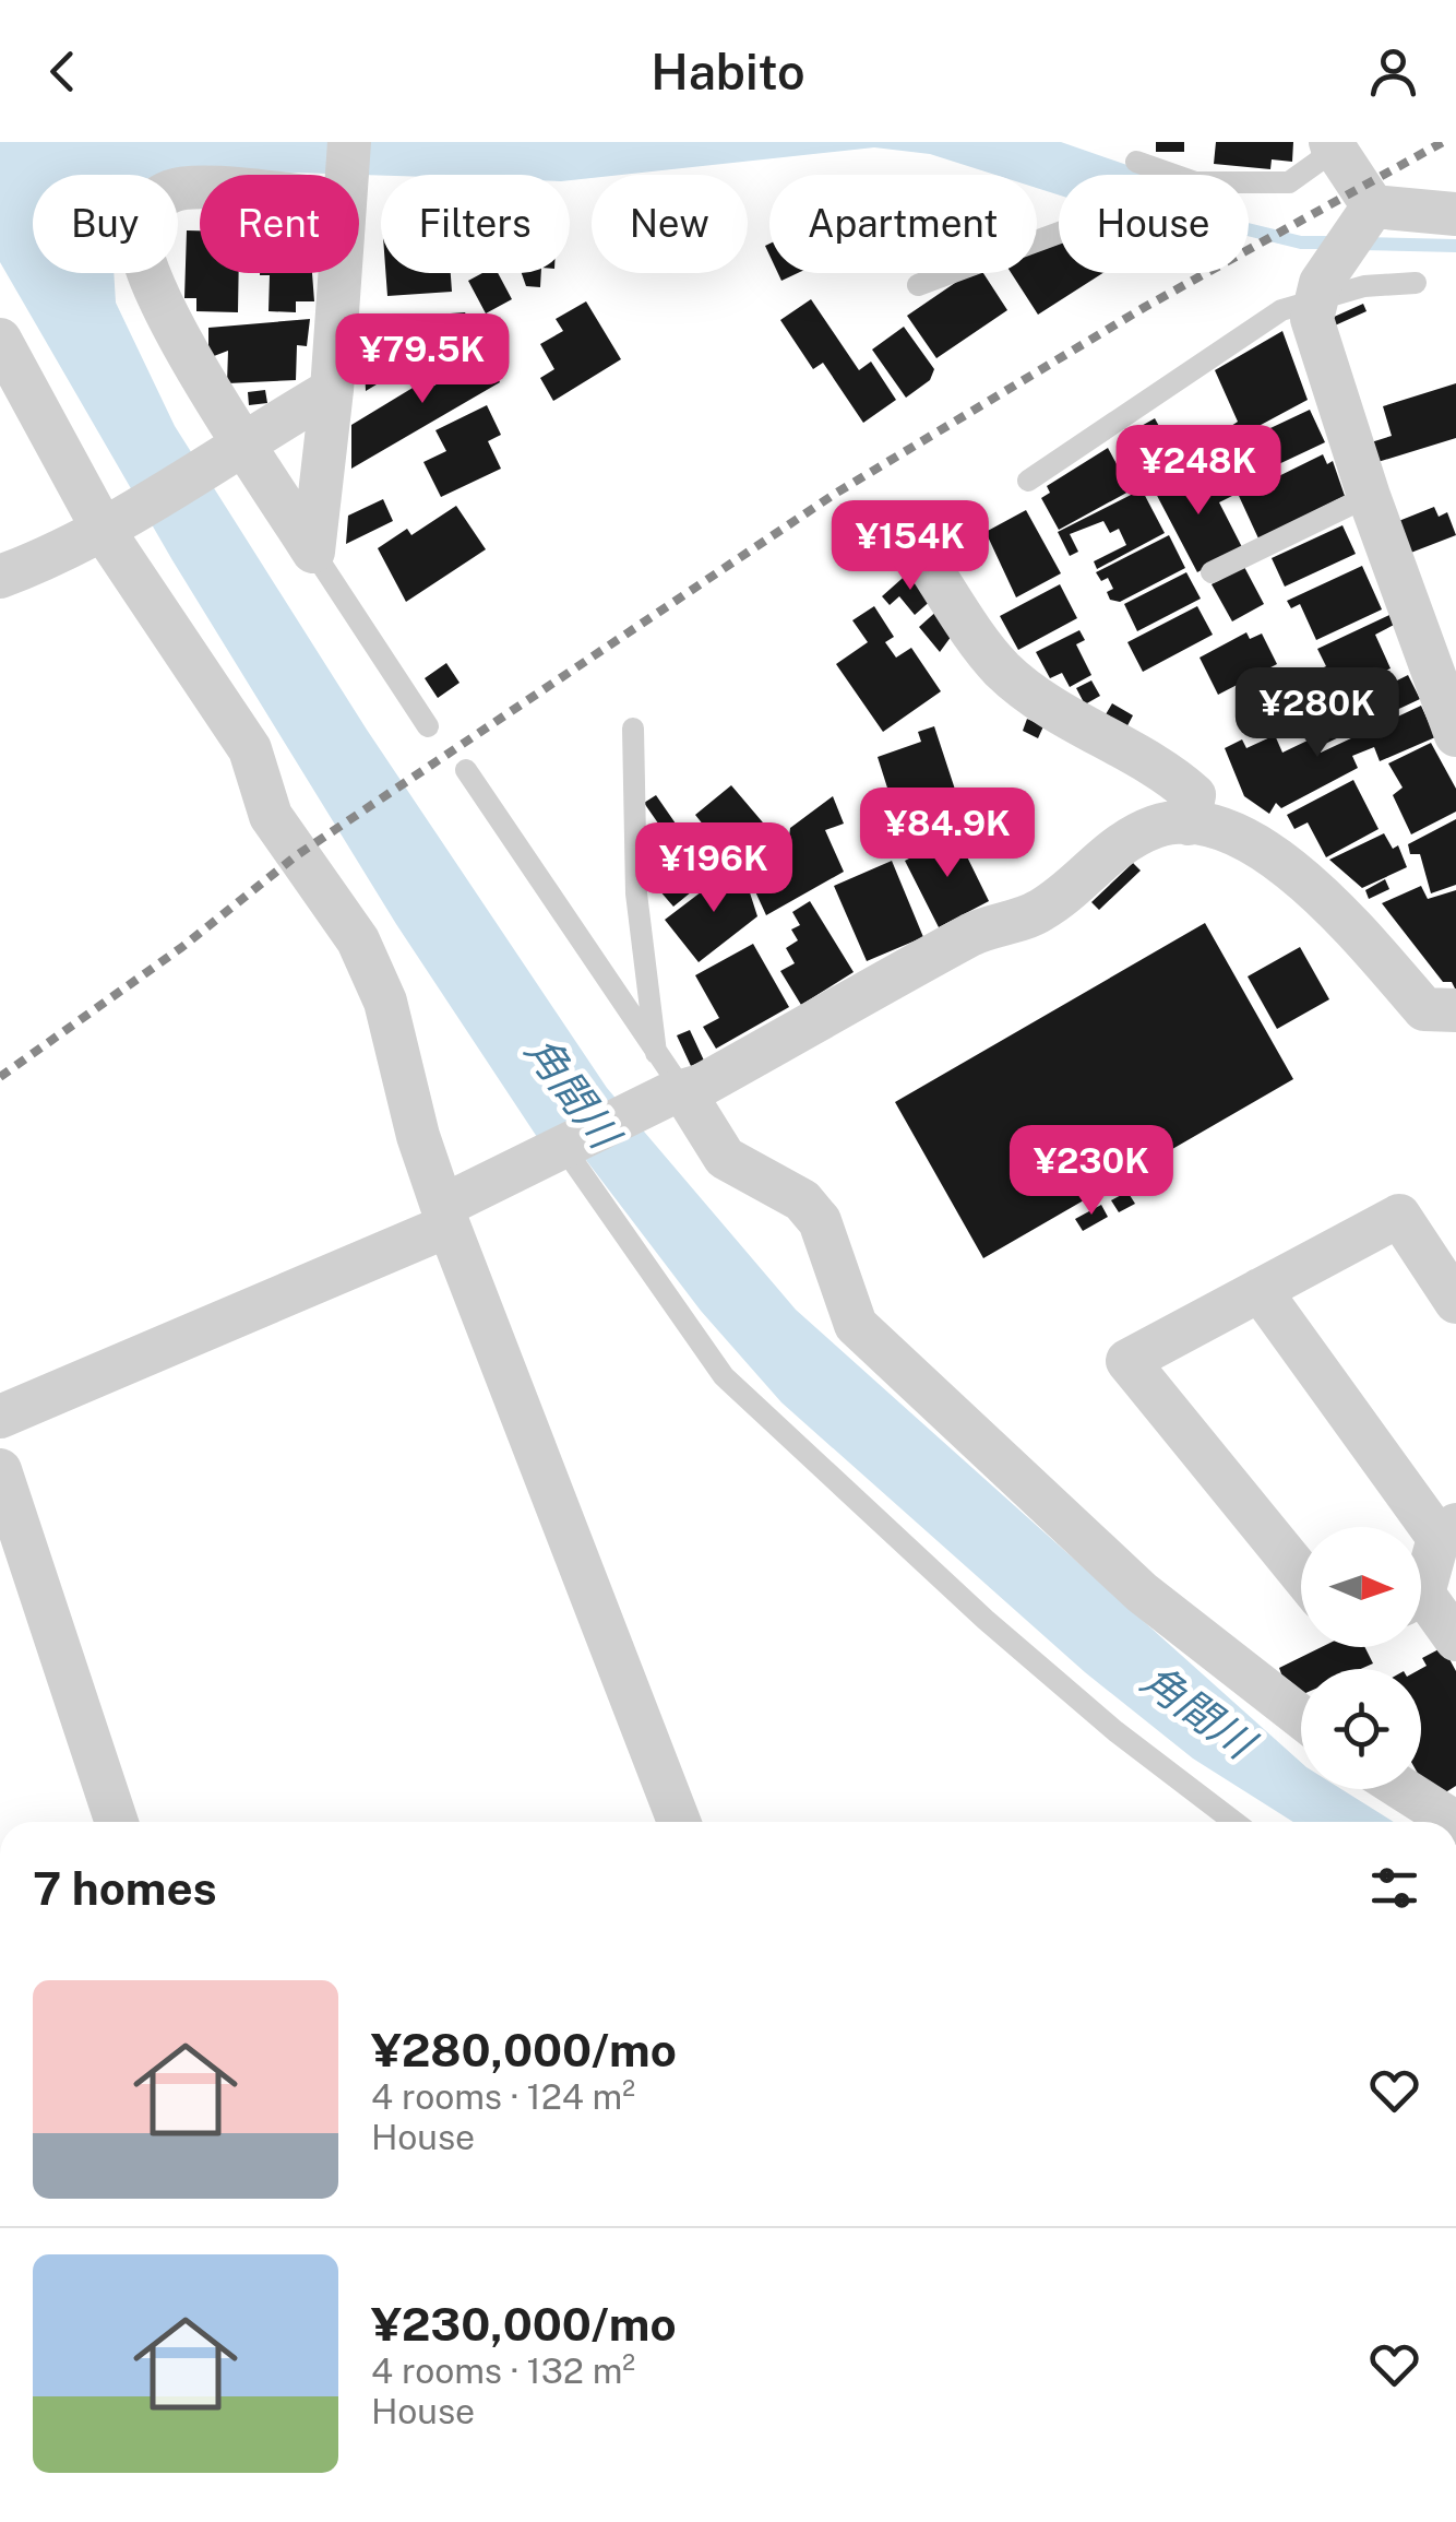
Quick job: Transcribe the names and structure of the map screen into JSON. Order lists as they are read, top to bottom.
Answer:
{
  "water": ["角間川"],
  "north": "right",
  "page": {
    "header": "Habito",
    "chip": [
      "Buy",
      "Rent",
      "Filters",
      "New",
      "Apartment",
      "House"
    ],
    "price": [
      "¥79.5K",
      "¥248K",
      "¥154K",
      "¥280K",
      "¥84.9K",
      "¥196K",
      "¥230K"
    ],
    "heading": "7 homes",
    "list": [
      {
        "name": "¥280,000/mo",
        "note": "4 rooms · 124 m² · House"
      },
      {
        "name": "¥230,000/mo",
        "note": "4 rooms · 132 m² · House"
      }
    ]
  }
}
